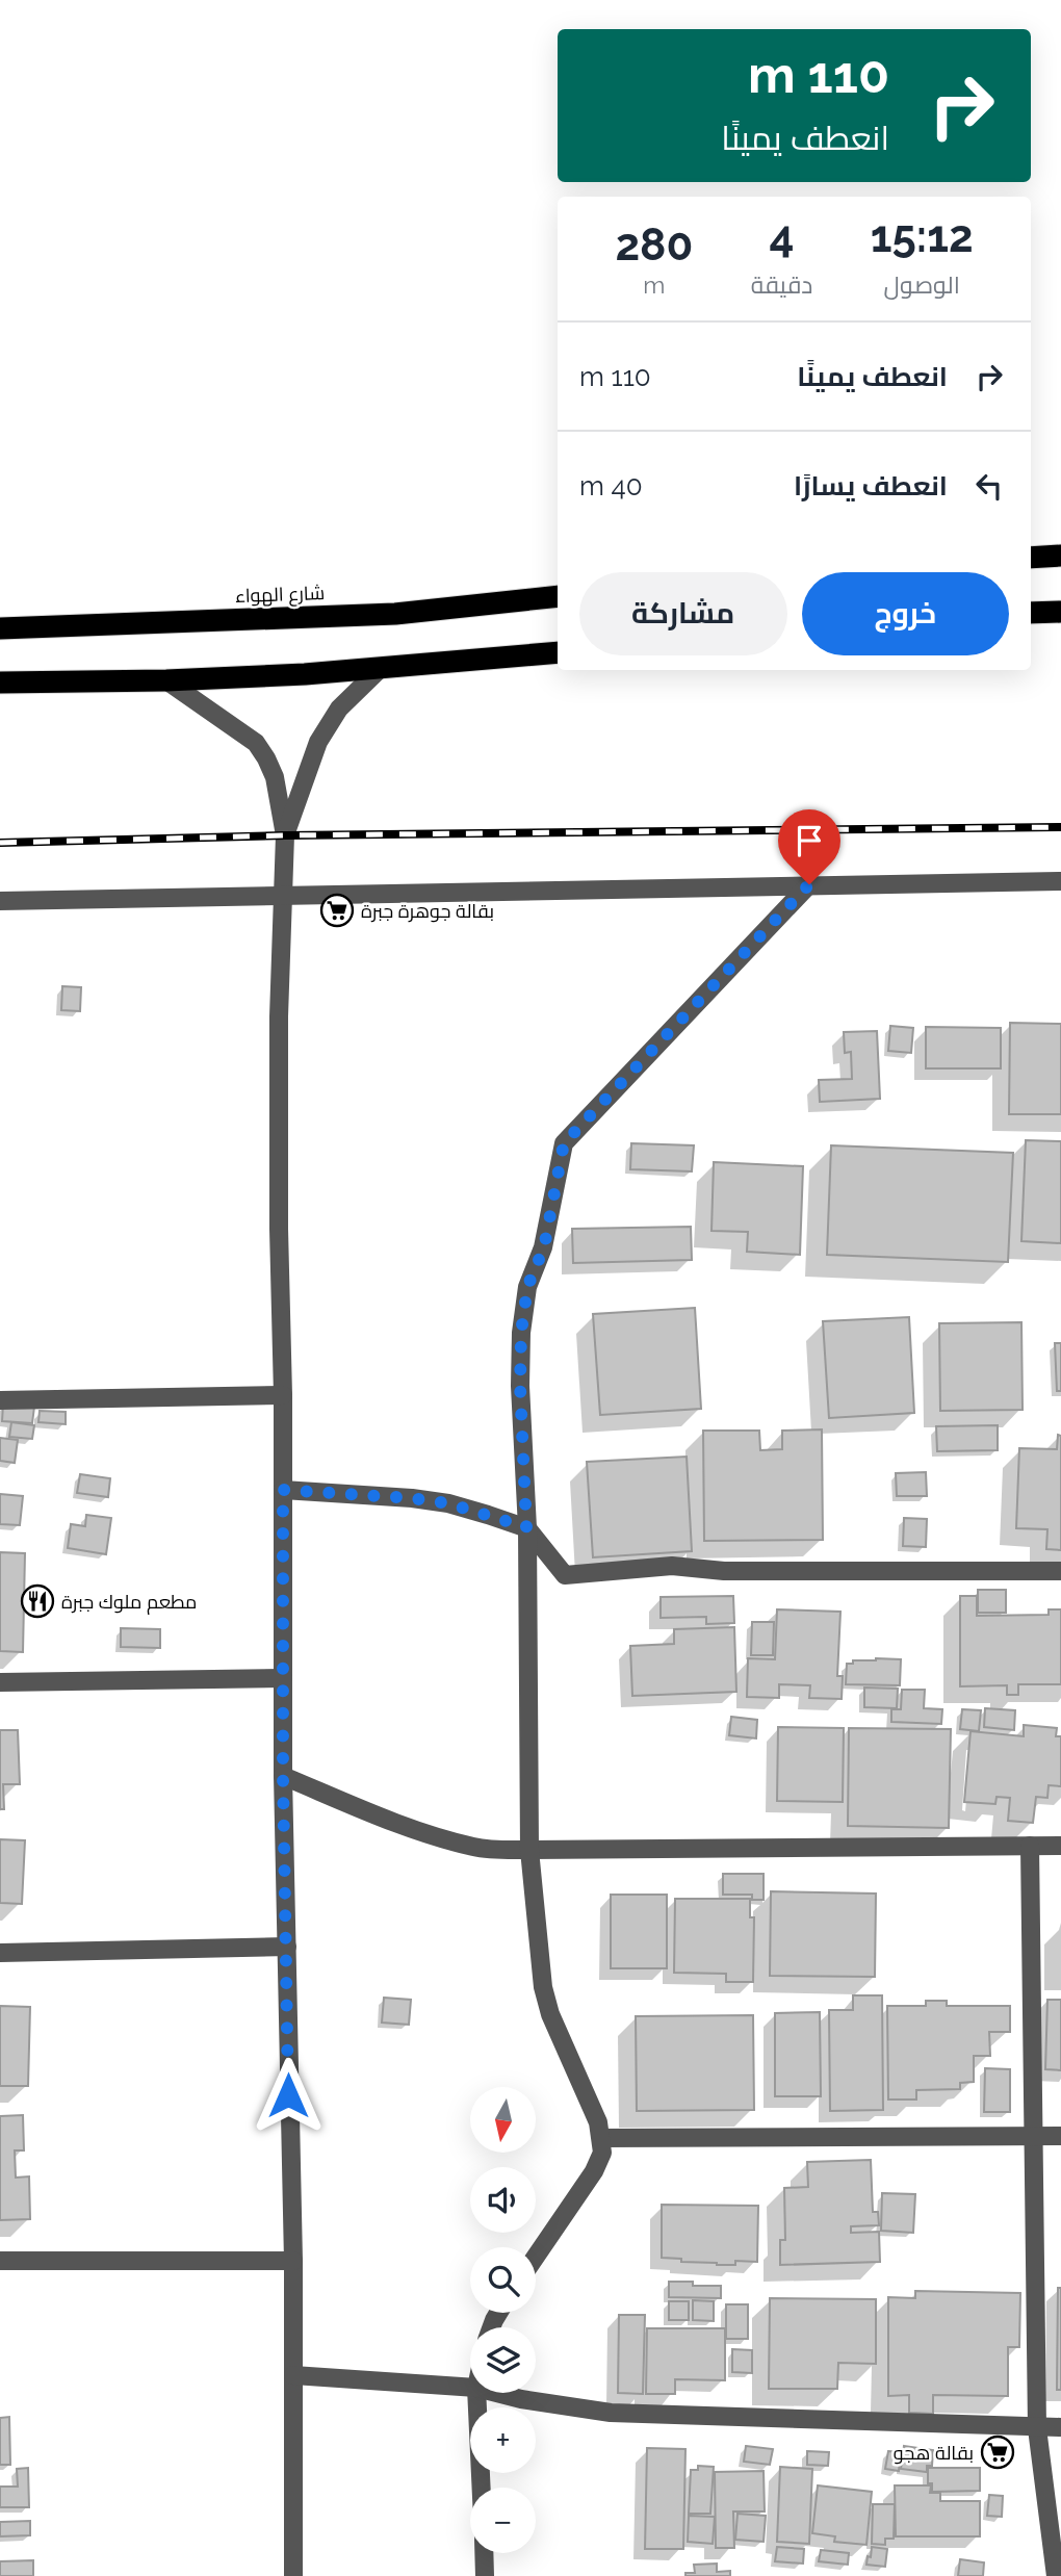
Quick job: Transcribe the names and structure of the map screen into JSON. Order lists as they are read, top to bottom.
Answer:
{
  "streets": {
    "highway": ["شارع الهواء"]
  },
  "places": {
    "supermarket": ["بقالة جوهرة جبرة", "بقالة هجو"],
    "restaurant": ["مطعم ملوك جبرة"]
  },
  "north": "bottom",
  "page": {
    "turn": ["110 m", "انعطف يمينًا"],
    "eta": [
      "15:12",
      "الوصول",
      "4",
      "دقيقة",
      "280",
      "m"
    ],
    "list": [
      {
        "name": "انعطف يمينًا",
        "value": "110 m"
      },
      {
        "name": "انعطف يسارًا",
        "value": "40 m"
      }
    ],
    "buttons": ["خروج", "مشاركة"],
    "map_buttons": ["+", "−"]
  }
}
